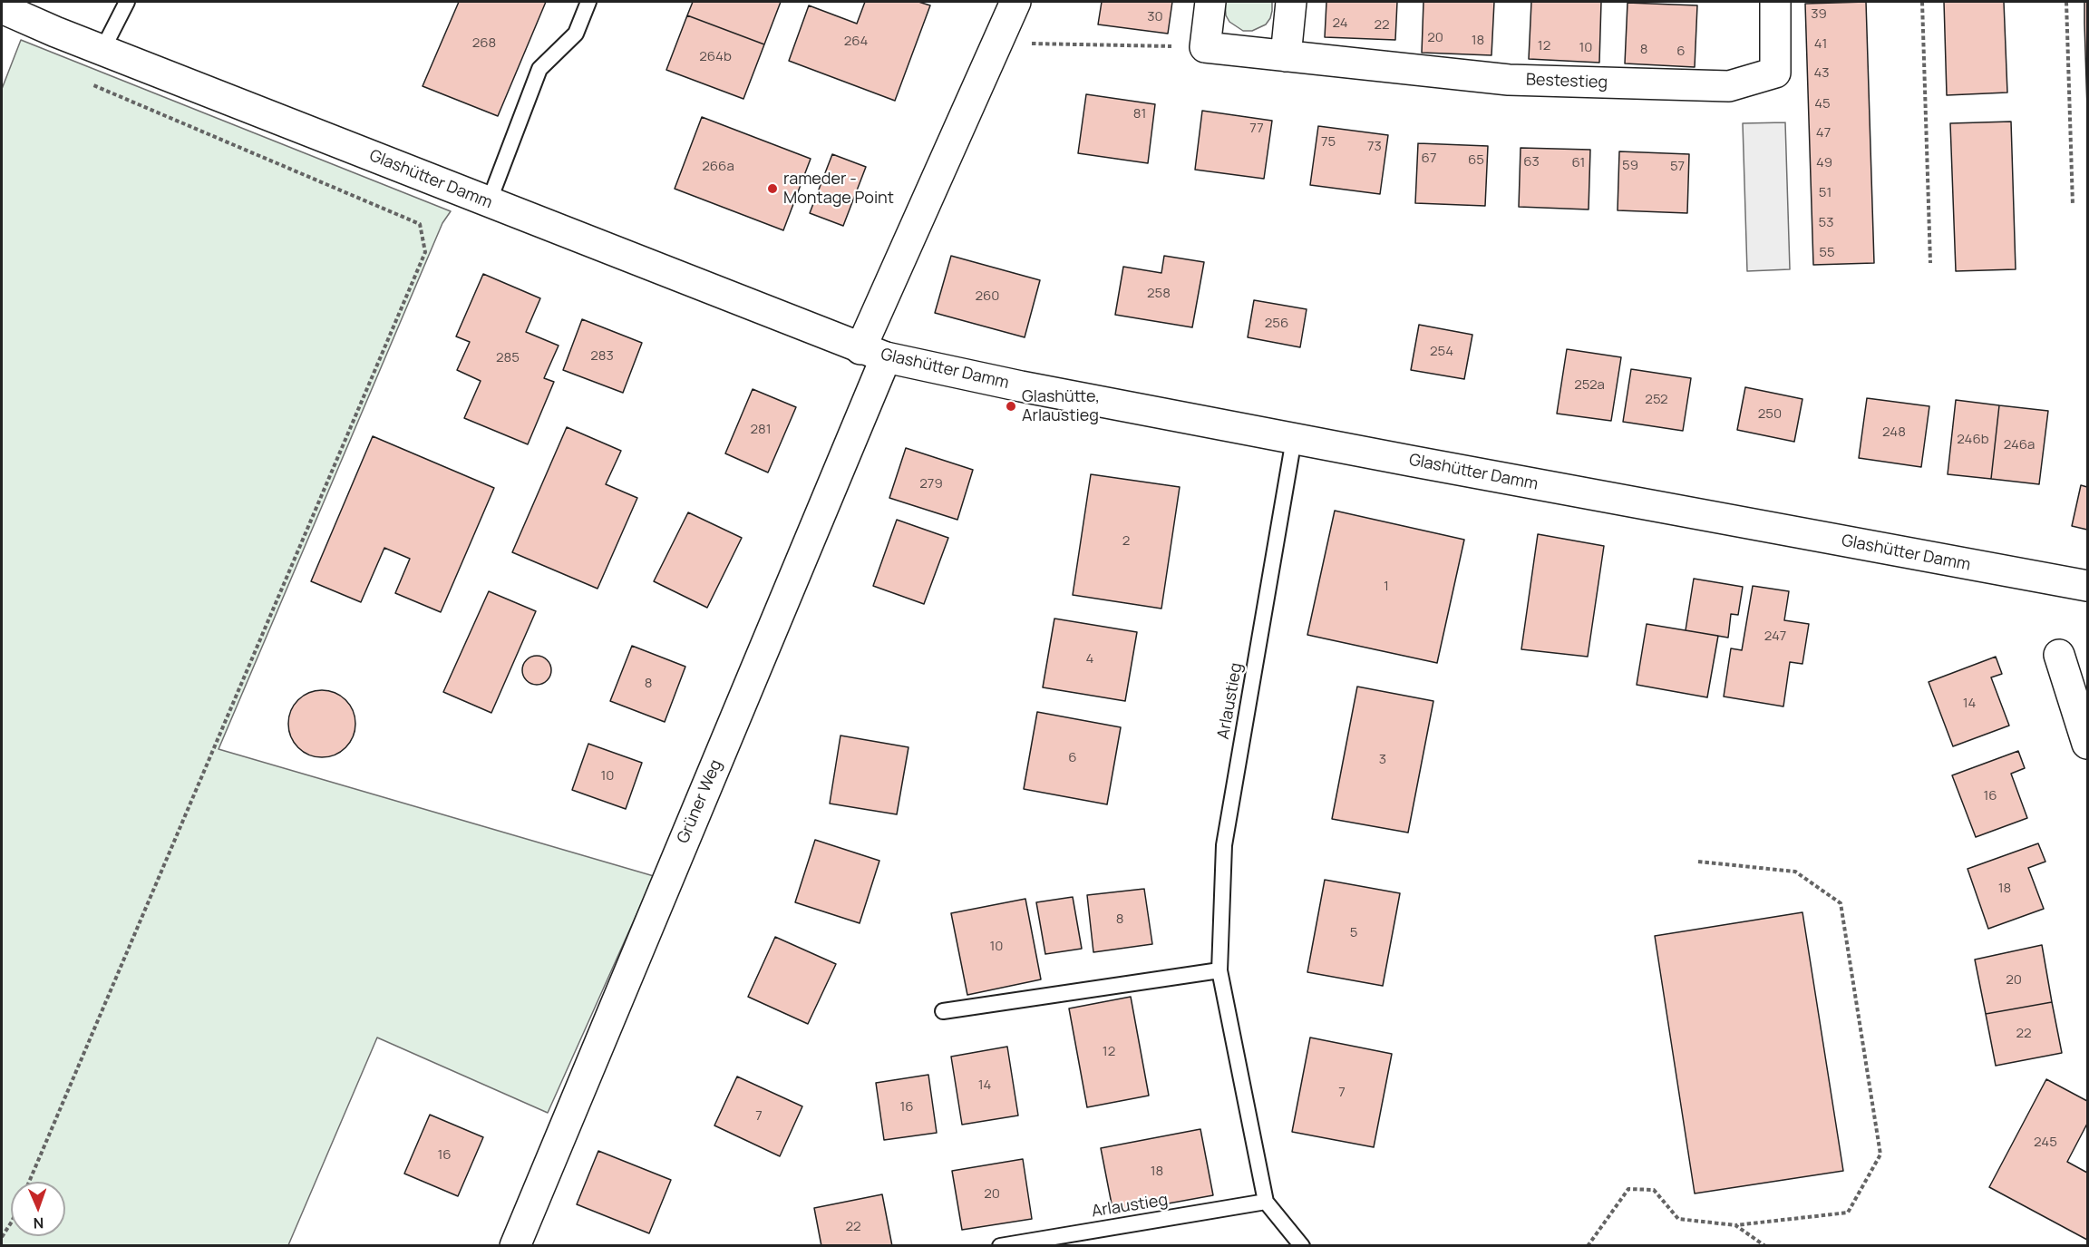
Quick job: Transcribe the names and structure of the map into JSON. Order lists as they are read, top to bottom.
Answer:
{
  "streets": {
    "street": ["Bestestieg", "Glashütter Damm", "Grüner Weg"],
    "lane": ["Arlaustieg"]
  },
  "crossings": [
    ["Glashütter Damm", "Arlaustieg"],
    ["Glashütter Damm", "Grüner Weg"]
  ],
  "places": ["rameder - Montage Point", "Glashütte, Arlaustieg"],
  "house_numbers": [
    "39",
    "30",
    "24",
    "22",
    "20",
    "18",
    "264",
    "268",
    "41",
    "12",
    "10",
    "8",
    "6",
    "264b",
    "43",
    "45",
    "81",
    "77",
    "47",
    "75",
    "73",
    "67",
    "65",
    "63",
    "61",
    "49",
    "59",
    "266a",
    "57",
    "51",
    "53",
    "55",
    "258",
    "260",
    "256",
    "254",
    "283",
    "285",
    "252a",
    "252",
    "250",
    "281",
    "248",
    "246b",
    "246a",
    "279",
    "2",
    "1",
    "247",
    "4",
    "8",
    "14",
    "6",
    "3",
    "10",
    "16",
    "18",
    "8",
    "5",
    "10",
    "20",
    "22",
    "12",
    "14",
    "7",
    "16",
    "7",
    "245",
    "16",
    "18",
    "20",
    "22"
  ],
  "north": "bottom"
}
